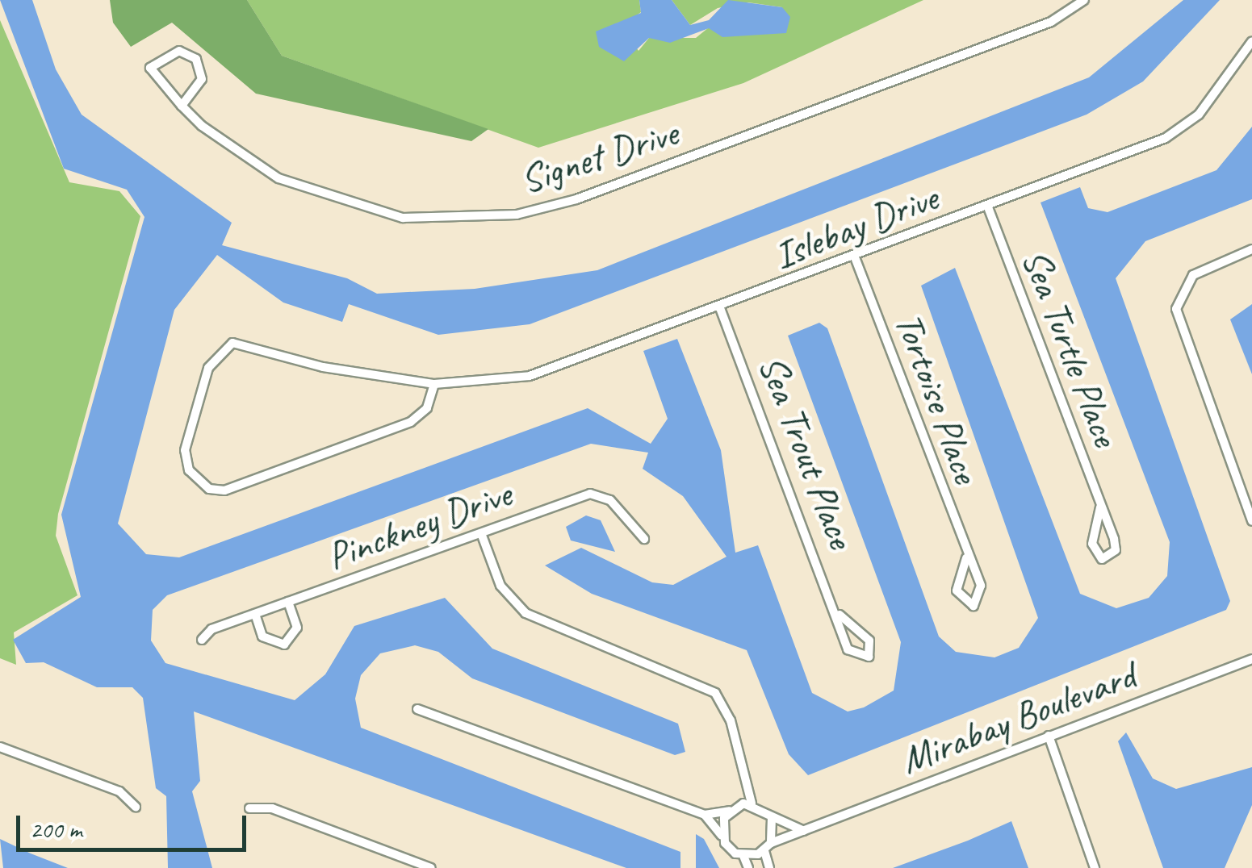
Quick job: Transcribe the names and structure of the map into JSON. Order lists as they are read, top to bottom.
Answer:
{
  "streets": {
    "street": [
      "Signet Drive",
      "Islebay Drive",
      "Sea Turtle Place",
      "Tortoise Place",
      "Sea Trout Place",
      "Pinckney Drive",
      "Mirabay Boulevard"
    ]
  },
  "crossings": [
    ["Islebay Drive", "Sea Turtle Place"],
    ["Islebay Drive", "Tortoise Place"],
    ["Islebay Drive", "Sea Trout Place"]
  ],
  "scale_bar": "200 m"
}
